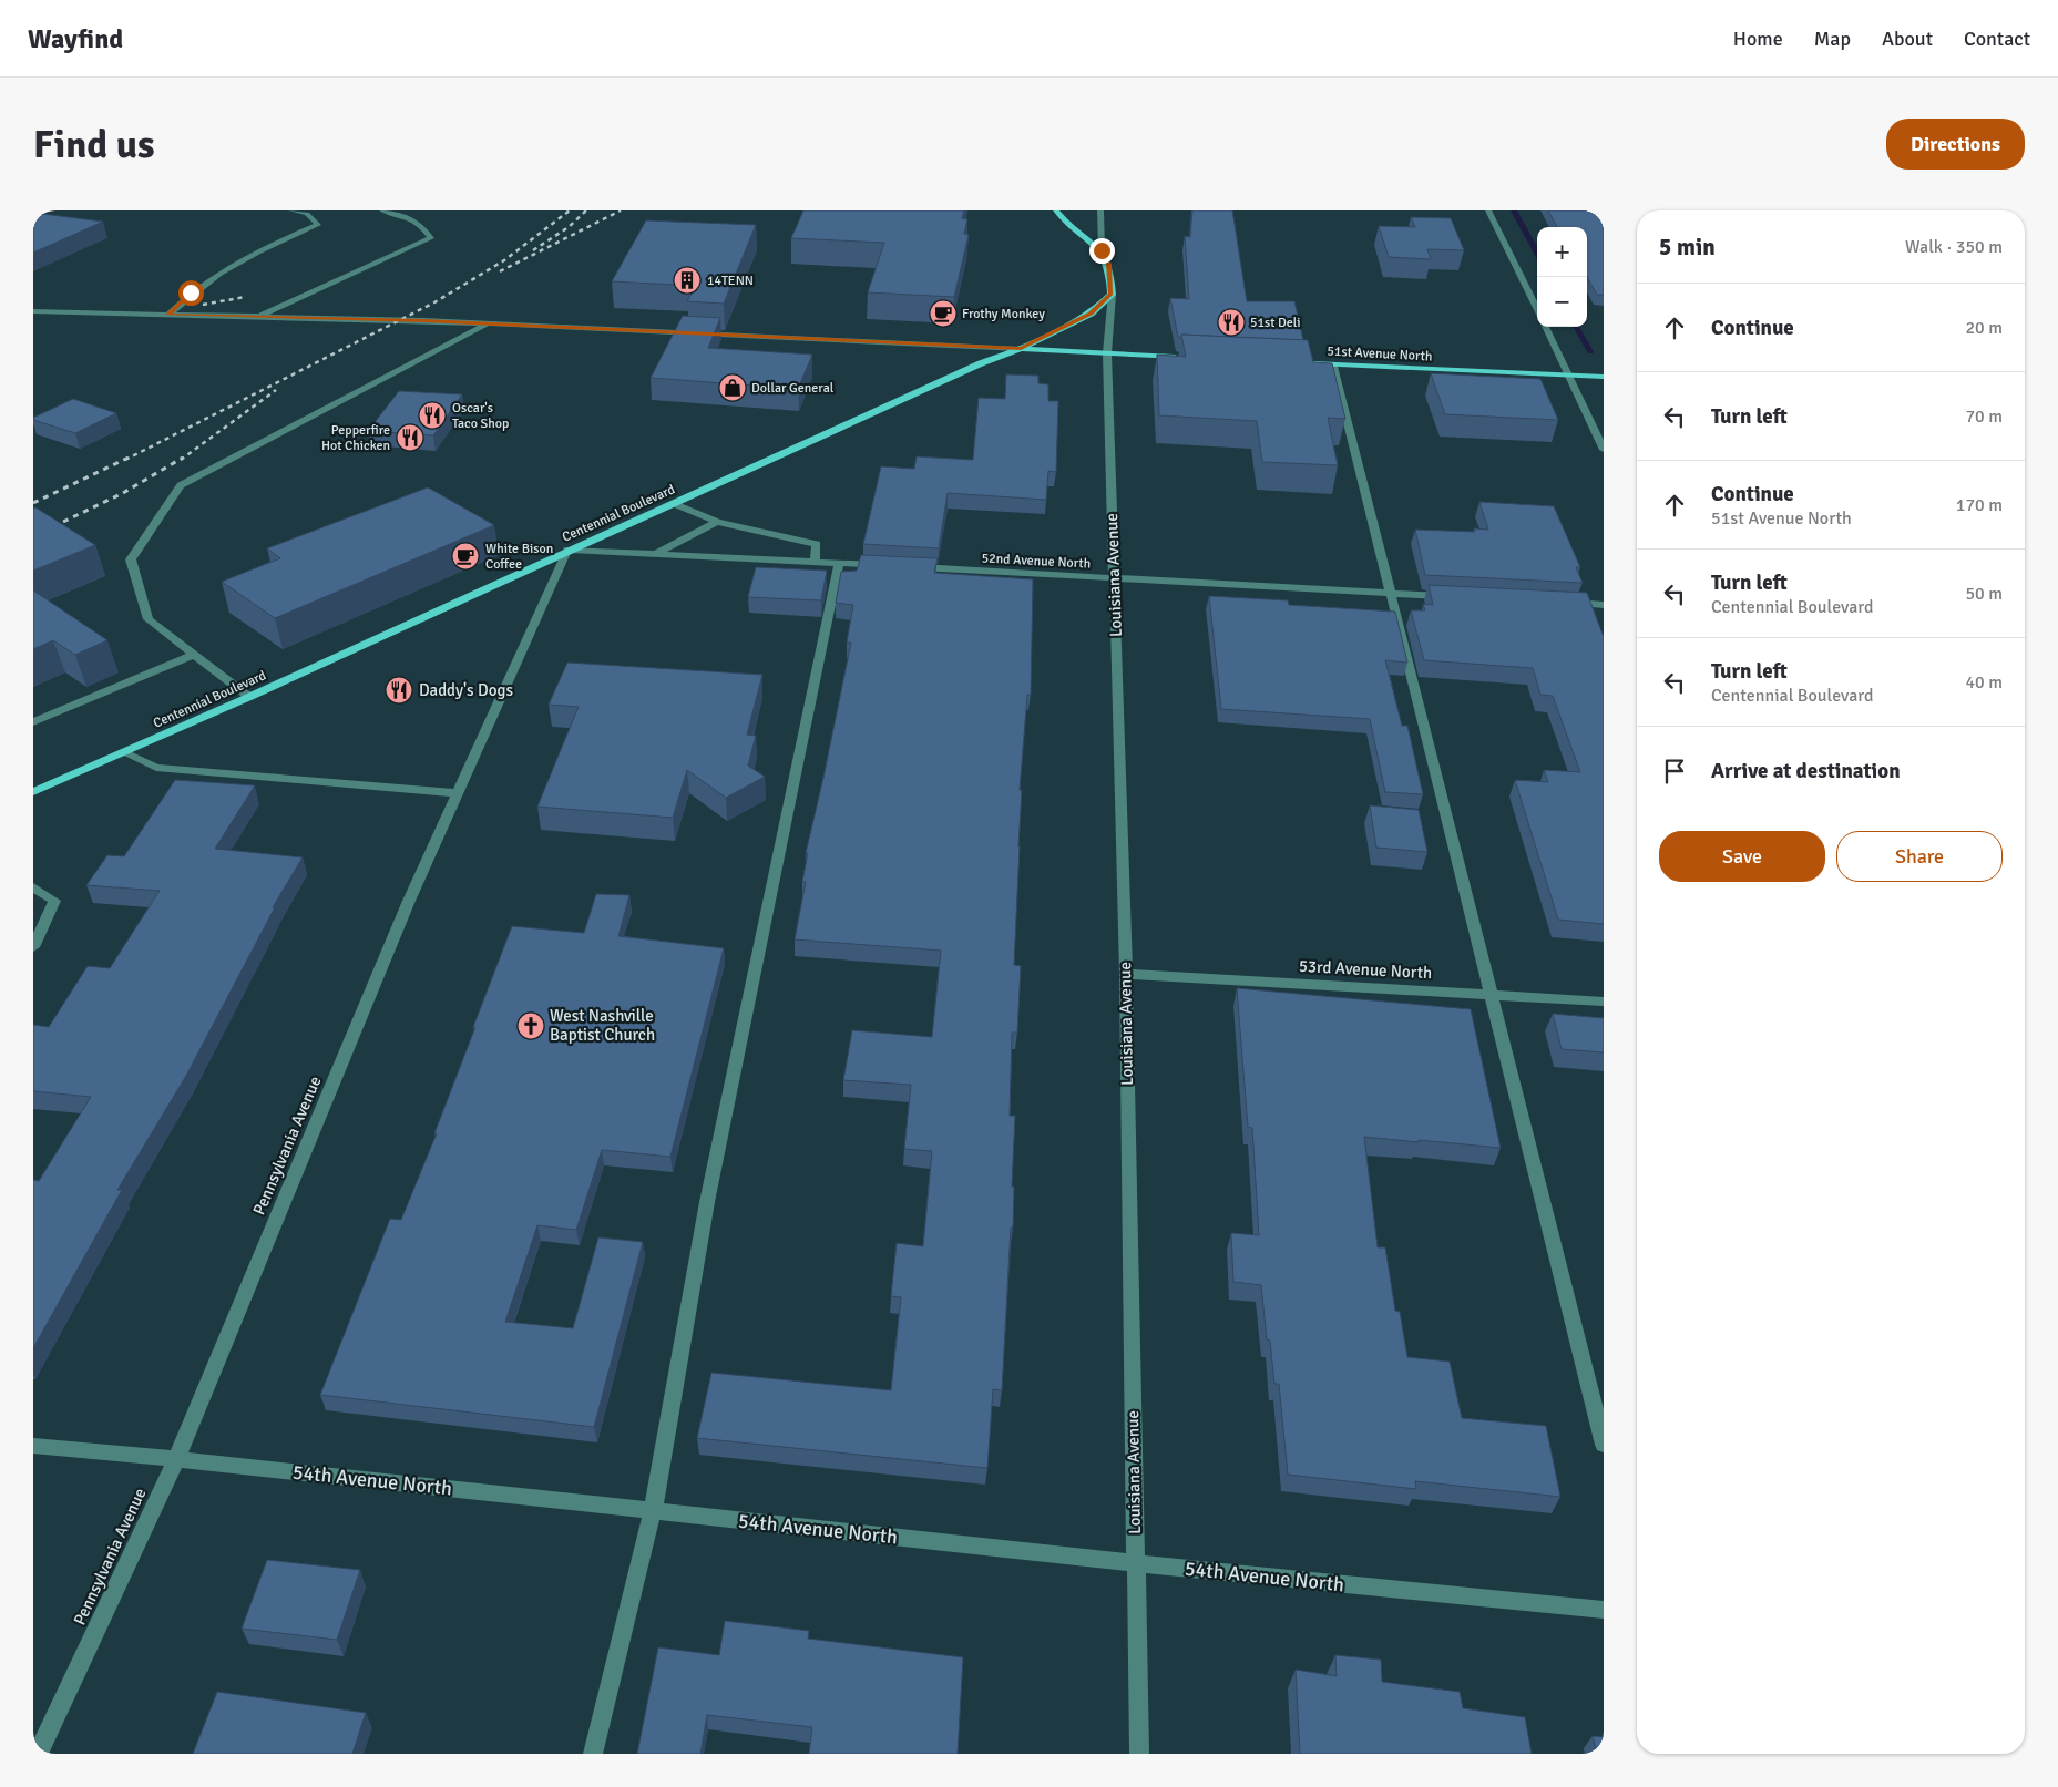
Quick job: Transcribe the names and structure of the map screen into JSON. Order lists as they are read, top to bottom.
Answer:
{
  "streets": {
    "main road": ["51st Avenue North", "Centennial Boulevard"],
    "street": [
      "52nd Avenue North",
      "Louisiana Avenue",
      "53rd Avenue North",
      "Pennsylvania Avenue",
      "54th Avenue North"
    ]
  },
  "crossings": [
    ["Centennial Boulevard", "52nd Avenue North"],
    ["Centennial Boulevard", "Louisiana Avenue"],
    ["Centennial Boulevard", "Pennsylvania Avenue"],
    ["52nd Avenue North", "Louisiana Avenue"],
    ["52nd Avenue North", "Pennsylvania Avenue"],
    ["Louisiana Avenue", "53rd Avenue North"],
    ["Louisiana Avenue", "54th Avenue North"],
    ["Pennsylvania Avenue", "54th Avenue North"]
  ],
  "places": {
    "building": ["14TENN"],
    "cafe": ["Frothy Monkey", "White Bison Coffee"],
    "restaurant": [
      "51st Deli",
      "Oscar's Taco Shop",
      "Pepperfire Hot Chicken",
      "Daddy's Dogs"
    ],
    "shop": ["Dollar General"],
    "church": ["West Nashville Baptist Church"]
  },
  "page": {
    "header": "Wayfind",
    "nav": [
      "Home",
      "Map",
      "About",
      "Contact"
    ],
    "buttons": [
      "Directions",
      ["Save", "Share"]
    ],
    "title": "Find us",
    "heading": ["5 min", "Walk · 350 m"],
    "map_buttons": ["+", "−"],
    "list": [
      ["Continue", "20 m"],
      ["Turn left", "70 m"],
      ["Continue", "51st Avenue North", "170 m"],
      ["Turn left", "Centennial Boulevard", "50 m"],
      ["Turn left", "Centennial Boulevard", "40 m"],
      "Arrive at destination"
    ]
  }
}
